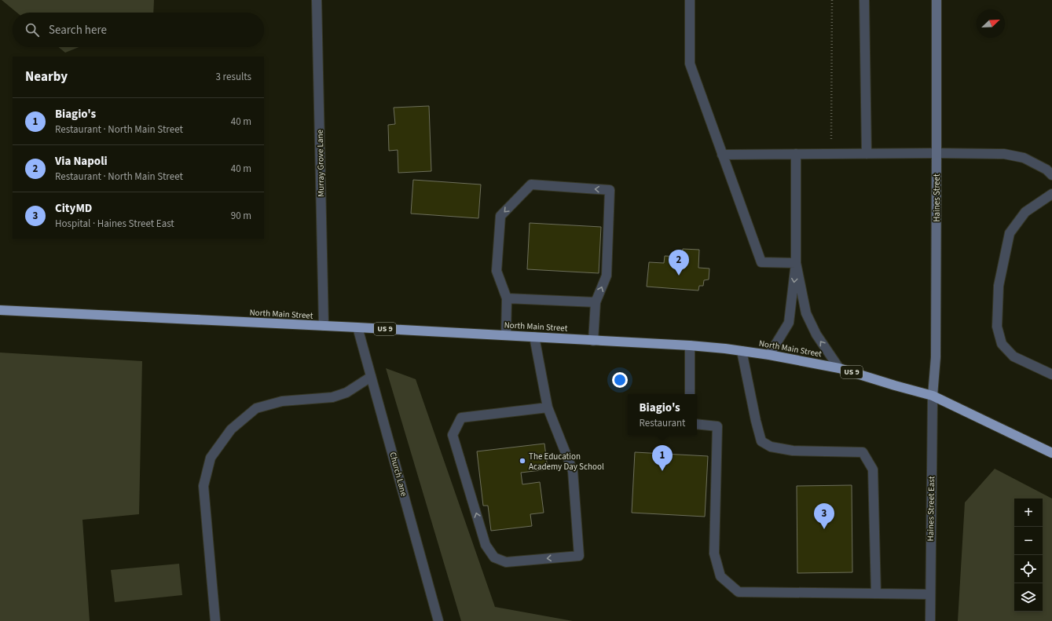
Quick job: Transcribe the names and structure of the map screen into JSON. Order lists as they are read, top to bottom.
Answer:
{
  "streets": {
    "highway": ["North Main Street", "US 9"],
    "street": [
      "Murray Grove Lane",
      "Haines Street",
      "Church Lane",
      "Haines Street East"
    ]
  },
  "crossings": [
    ["Murray Grove Lane", "North Main Street"],
    ["Haines Street", "North Main Street"],
    ["Haines Street", "Haines Street East"],
    ["North Main Street", "Church Lane"],
    ["North Main Street", "Haines Street East"]
  ],
  "places": ["The Education Academy Day School"],
  "north": "top right",
  "page": {
    "search": "Search here",
    "heading": ["Nearby", "3 results"],
    "list": [
      {
        "mark": "1",
        "name": "Biagio's",
        "note": "Restaurant · North Main Street",
        "value": "40 m"
      },
      {
        "mark": "2",
        "name": "Via Napoli",
        "note": "Restaurant · North Main Street",
        "value": "40 m"
      },
      {
        "mark": "3",
        "name": "CityMD",
        "note": "Hospital · Haines Street East",
        "value": "90 m"
      }
    ],
    "pins": ["2", "1", "3"],
    "popup": ["Biagio's", "Restaurant"],
    "map_buttons": ["+", "−"]
  }
}
